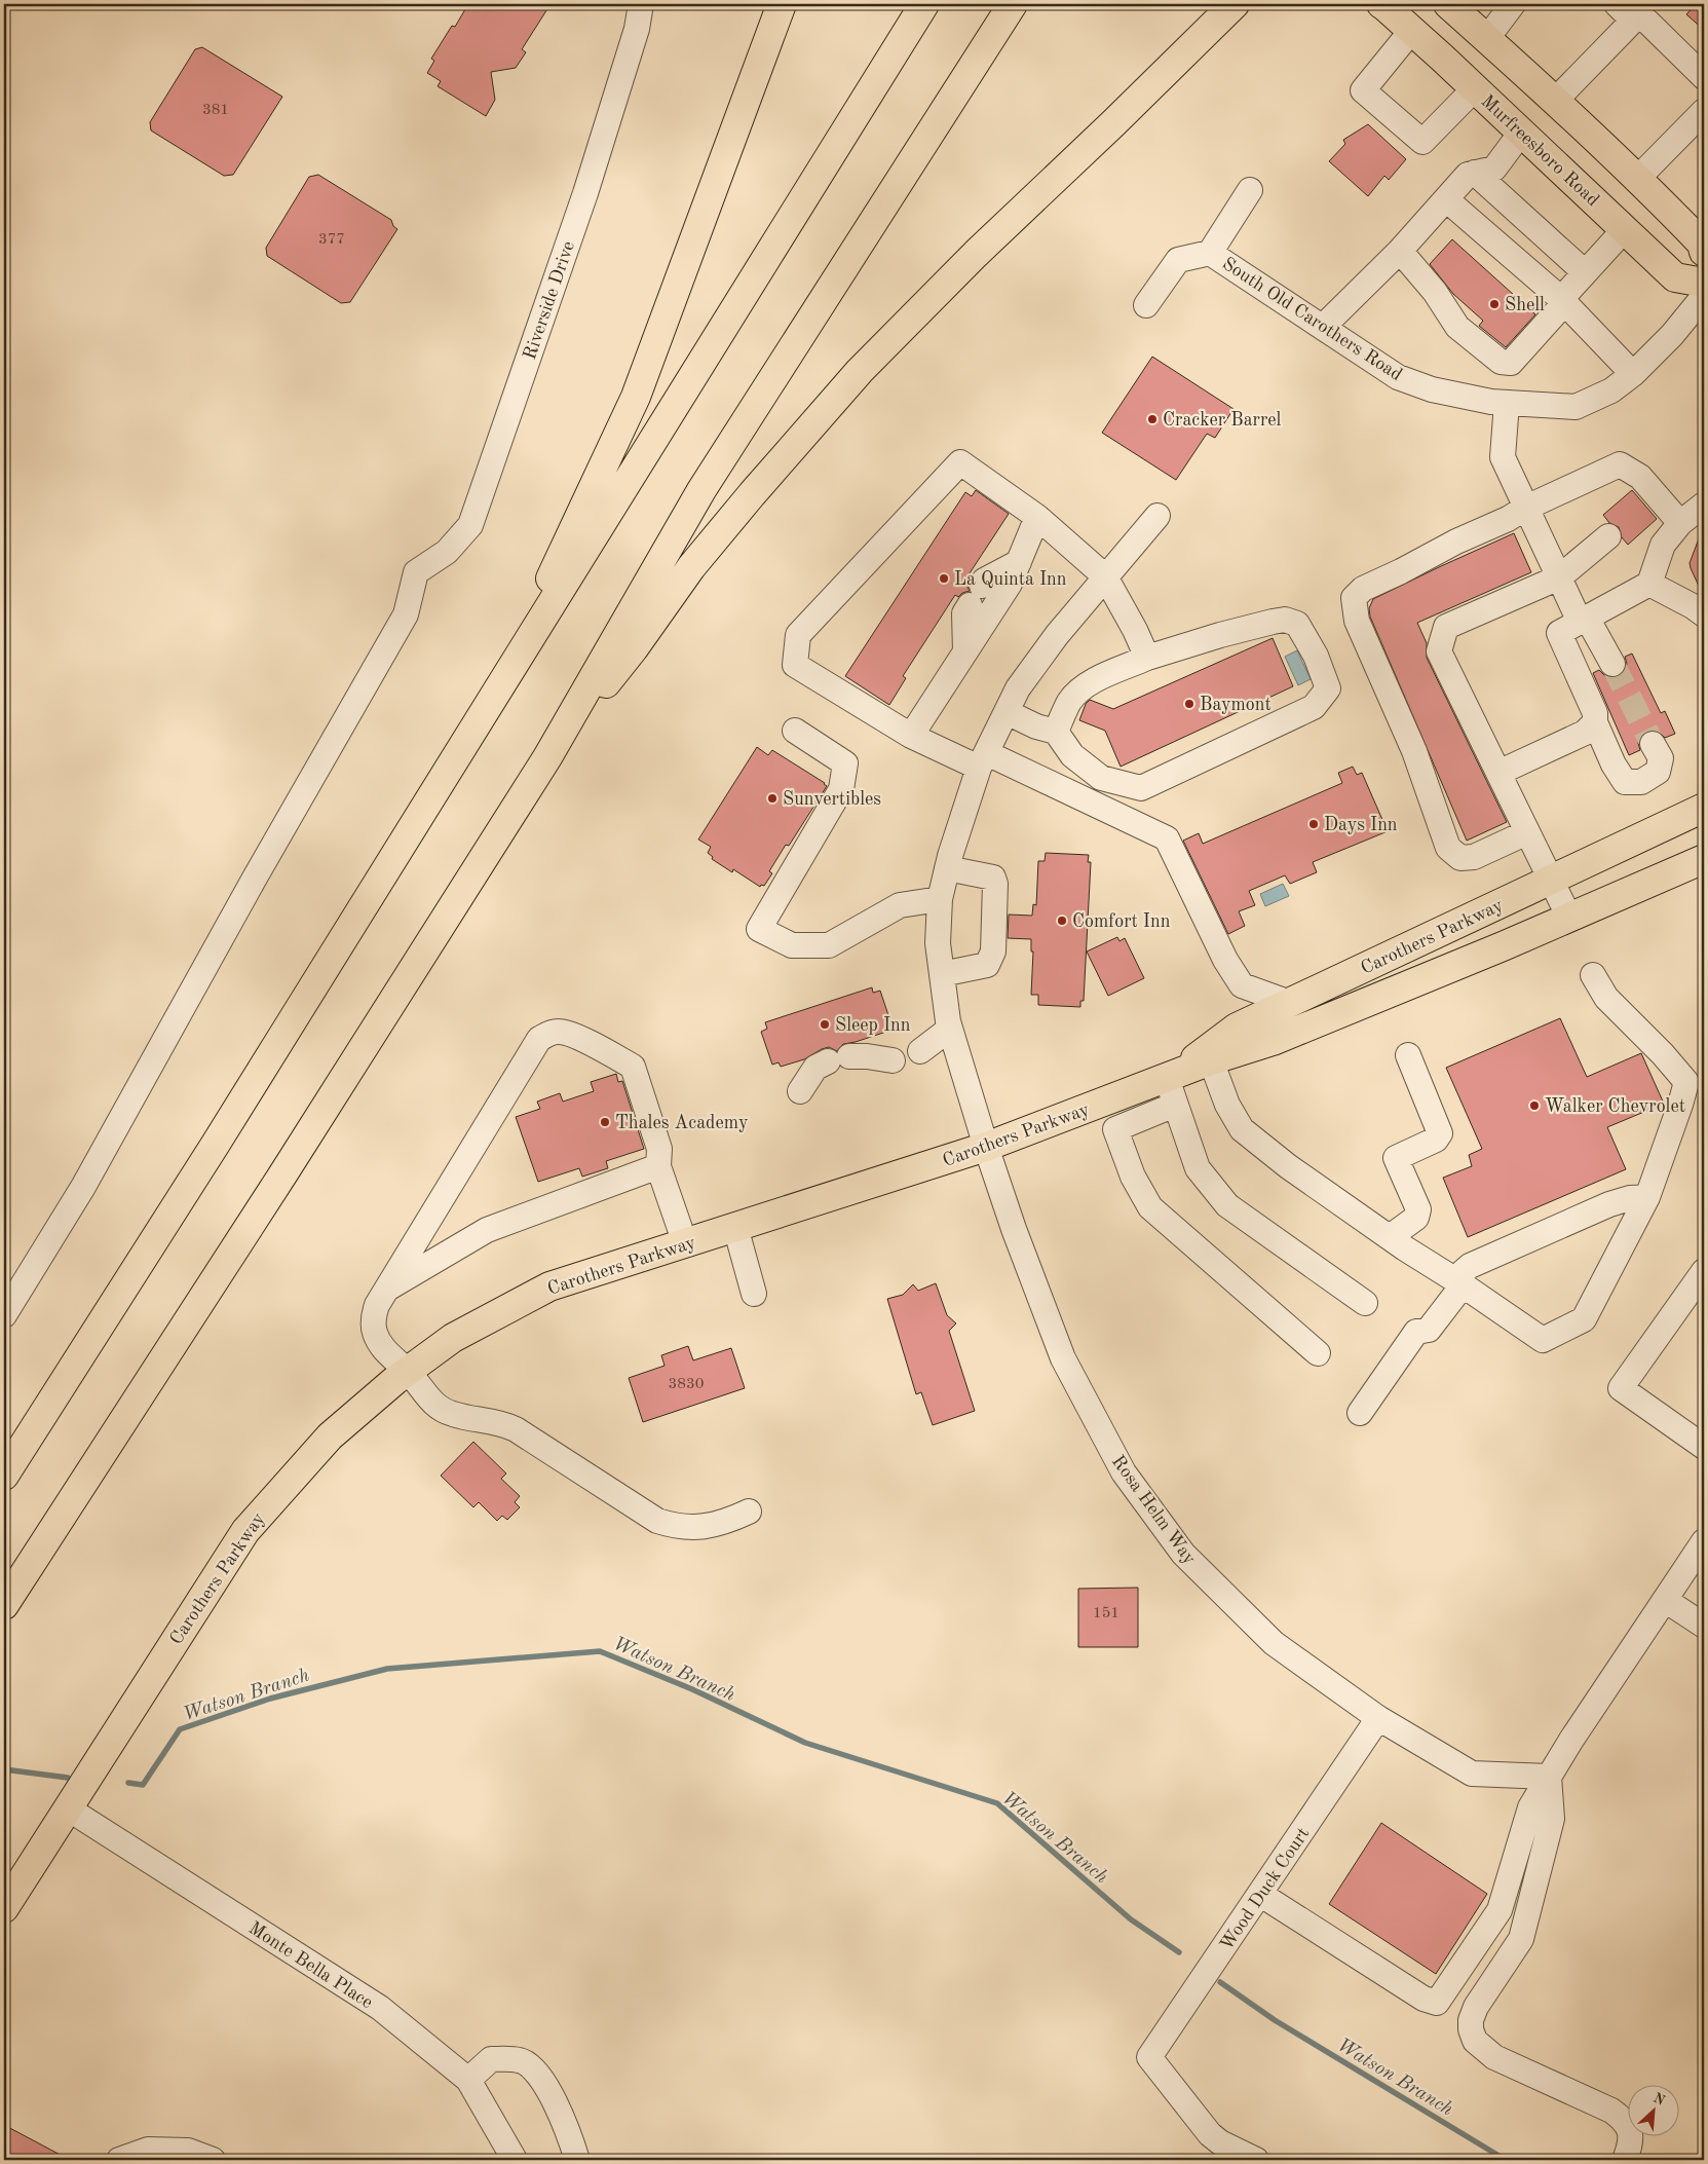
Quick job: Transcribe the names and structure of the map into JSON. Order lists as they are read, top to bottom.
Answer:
{
  "streets": {
    "main road": ["Murfreesboro Road", "Carothers Parkway"],
    "street": [
      "Riverside Drive",
      "South Old Carothers Road",
      "Rosa Helm Way",
      "Wood Duck Court",
      "Monte Bella Place"
    ]
  },
  "crossings": [
    ["Carothers Parkway", "Rosa Helm Way"],
    ["Carothers Parkway", "Monte Bella Place"],
    ["Rosa Helm Way", "Wood Duck Court"]
  ],
  "water": ["Watson Branch"],
  "places": [
    "Shell",
    "Cracker Barrel",
    "La Quinta Inn",
    "Baymont",
    "Sunvertibles",
    "Days Inn",
    "Comfort Inn",
    "Sleep Inn",
    "Walker Chevrolet",
    "Thales Academy"
  ],
  "house_numbers": [
    "381",
    "377",
    "3830",
    "151"
  ],
  "north": "top right"
}
